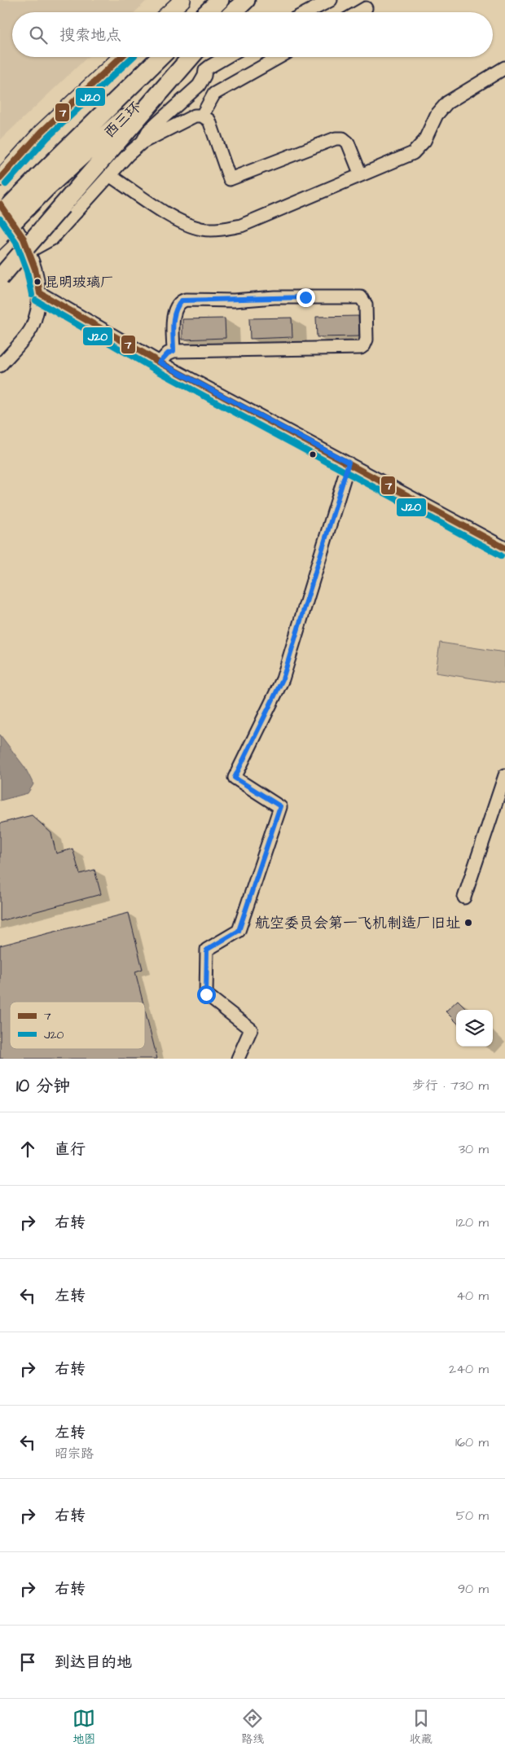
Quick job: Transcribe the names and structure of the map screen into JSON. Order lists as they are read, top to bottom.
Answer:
{
  "streets": {
    "highway": ["西三环"]
  },
  "places": ["昆明玻璃厂", "航空委员会第一飞机制造厂旧址"],
  "lines": ["transit line 7", "transit line J20"],
  "legend": ["7", "J20"],
  "page": {
    "search": "搜索地点",
    "heading": ["10 分钟", "步行 · 730 m"],
    "list": [
      ["直行", "30 m"],
      ["右转", "120 m"],
      ["左转", "40 m"],
      ["右转", "240 m"],
      ["左转", "昭宗路", "160 m"],
      ["右转", "50 m"],
      ["右转", "90 m"],
      "到达目的地"
    ],
    "nav": ["地图", "路线", "收藏"]
  }
}
